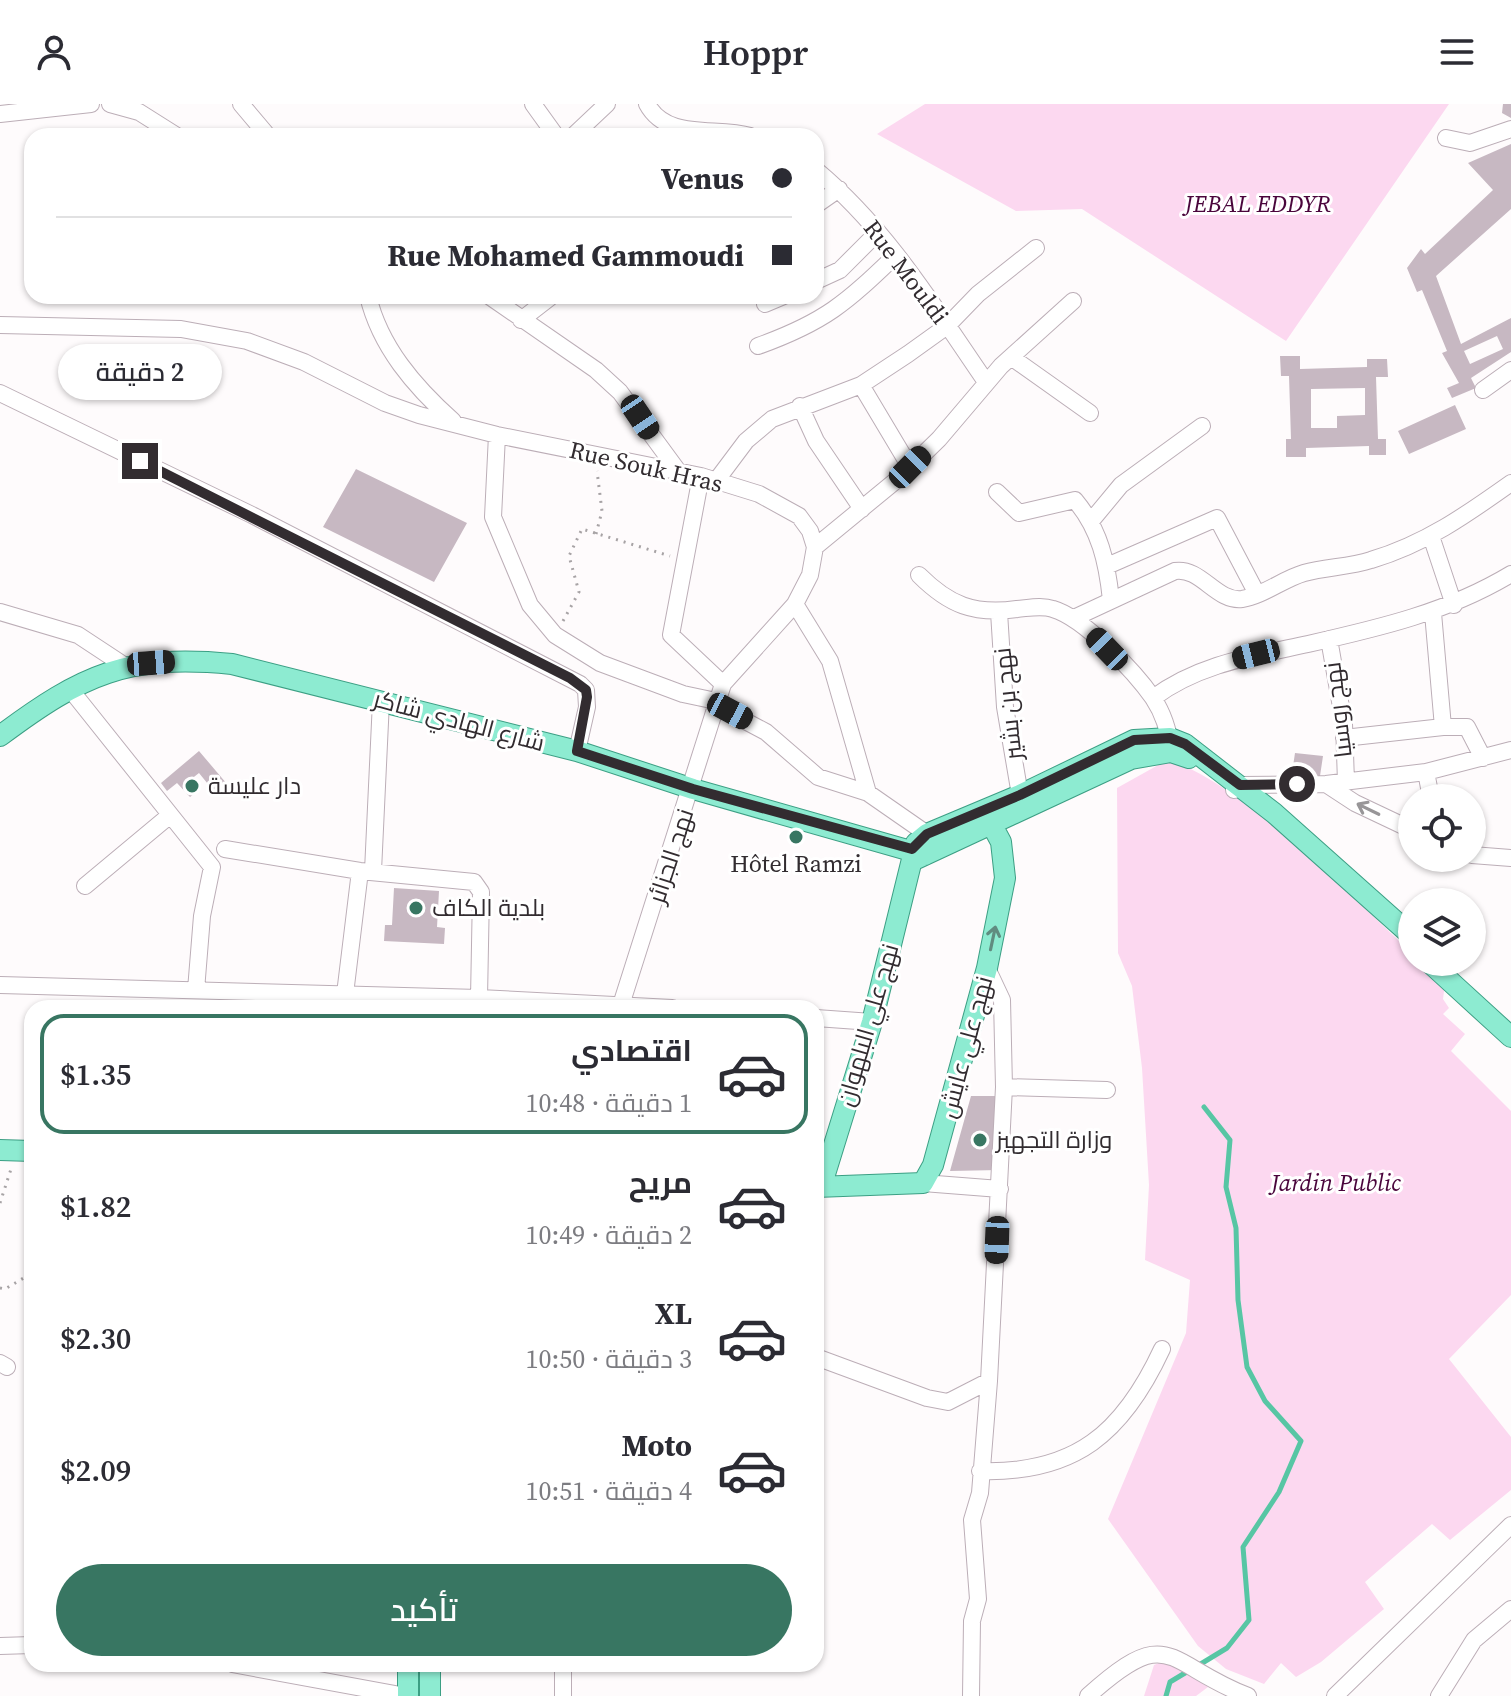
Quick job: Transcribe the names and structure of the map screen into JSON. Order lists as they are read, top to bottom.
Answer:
{
  "streets": {
    "main road": ["شارع الهادي شاكر", "نهج علي البلهوان", "نهج علي عايش"],
    "street": [
      "Rue Mouldi",
      "Rue Souk Hras",
      "نهج بن بشير",
      "نهج روسيا",
      "نهج الجزائر"
    ]
  },
  "crossings": [
    ["Rue Souk Hras", "نهج الجزائر"],
    ["شارع الهادي شاكر", "نهج الجزائر"],
    ["شارع الهادي شاكر", "نهج علي البلهوان"]
  ],
  "one_way": ["نهج علي عايش"],
  "parks": ["JEBAL EDDYR", "Jardin Public"],
  "places": [
    "دار عليسة",
    "Hôtel Ramzi",
    "بلدية الكاف",
    "وزارة التجهيز"
  ],
  "page": {
    "header": "Hoppr",
    "banner": ["Venus", "Rue Mohamed Gammoudi"],
    "bubble": "2 دقيقة",
    "list": [
      {
        "name": "اقتصادي",
        "note": "1 دقيقة · 10:48",
        "value": "$1.35"
      },
      {
        "name": "مريح",
        "note": "2 دقيقة · 10:49",
        "value": "$1.82"
      },
      {
        "name": "XL",
        "note": "3 دقيقة · 10:50",
        "value": "$2.30"
      },
      {
        "name": "Moto",
        "note": "4 دقيقة · 10:51",
        "value": "$2.09"
      }
    ],
    "buttons": "تأكيد"
  }
}
